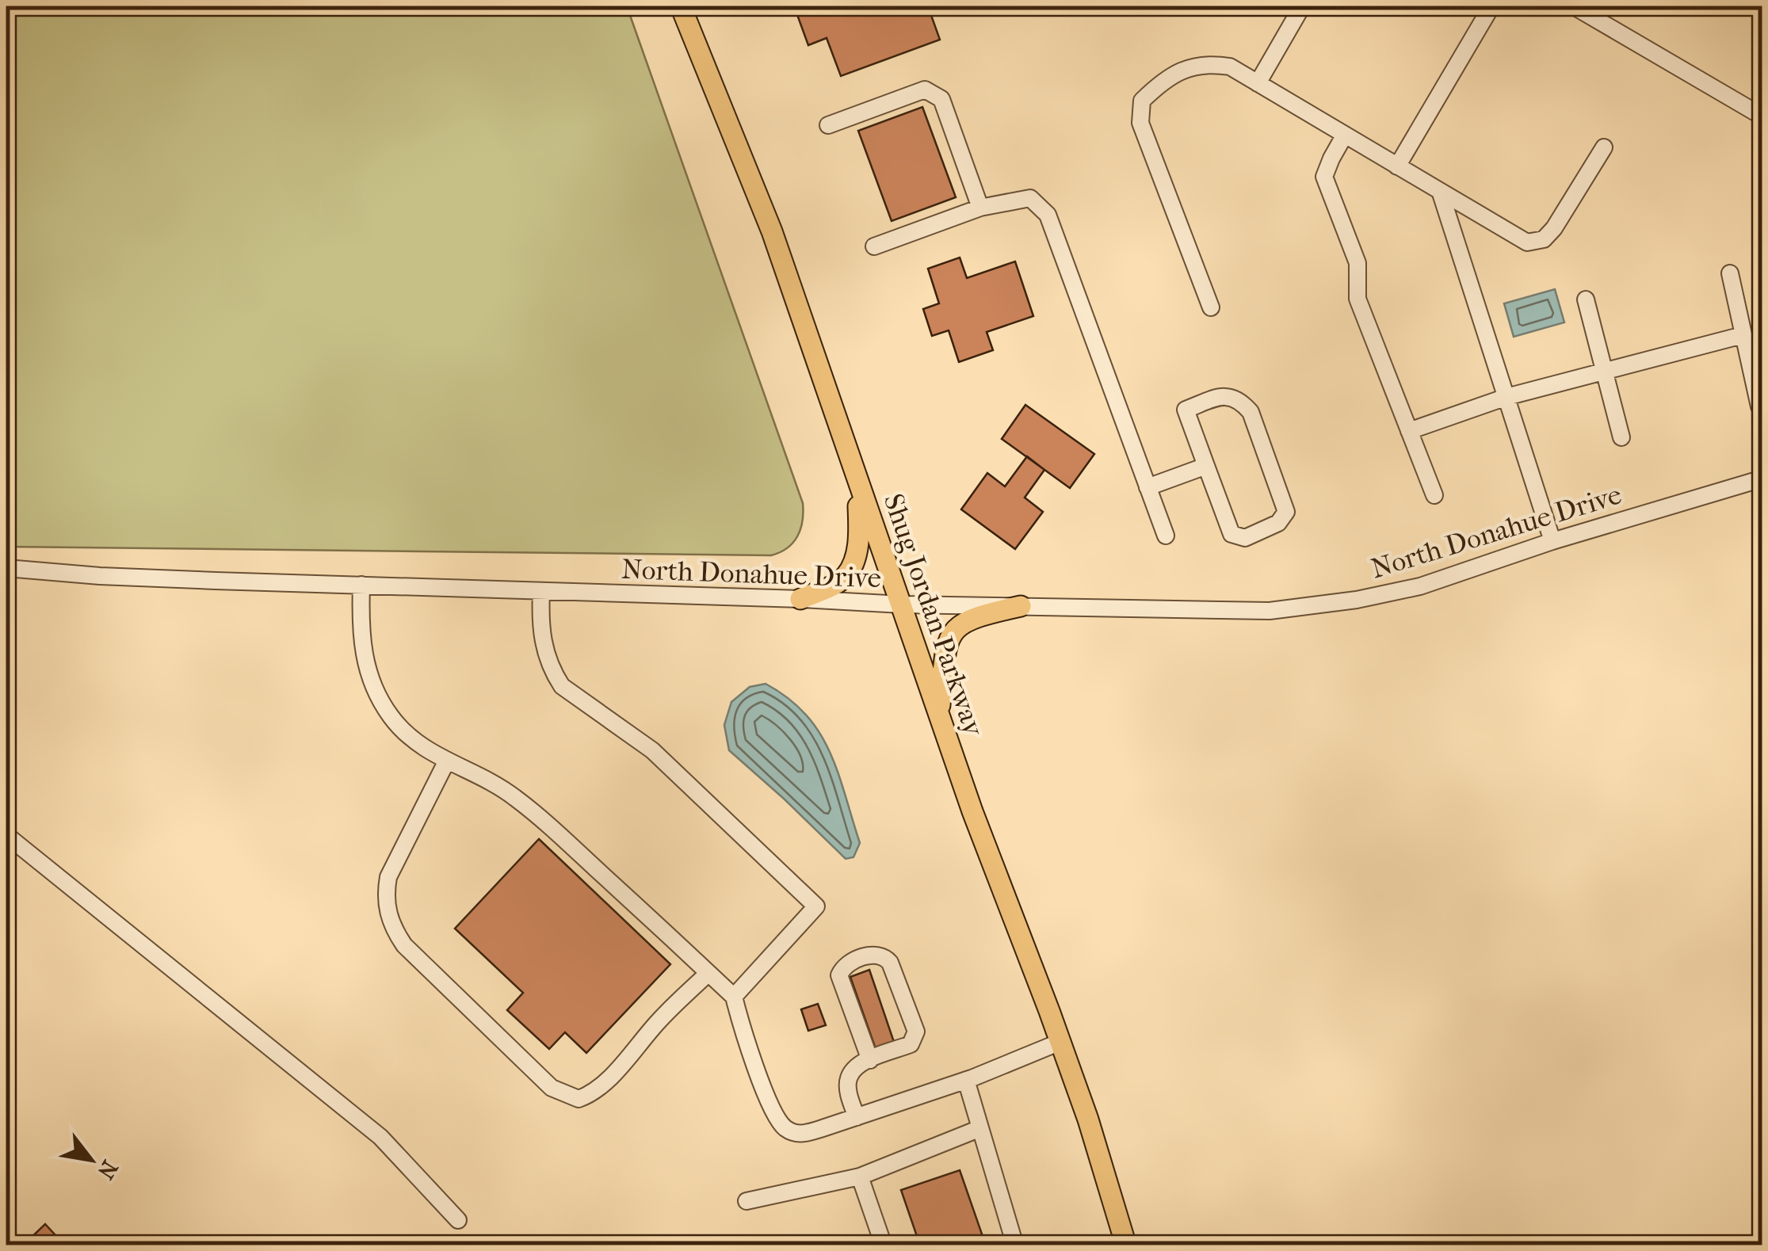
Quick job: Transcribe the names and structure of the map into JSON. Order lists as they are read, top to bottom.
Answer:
{
  "streets": {
    "main road": ["Shug Jordan Parkway"],
    "street": ["North Donahue Drive"]
  },
  "crossings": [
    ["North Donahue Drive", "Shug Jordan Parkway"]
  ],
  "north": "bottom right"
}
